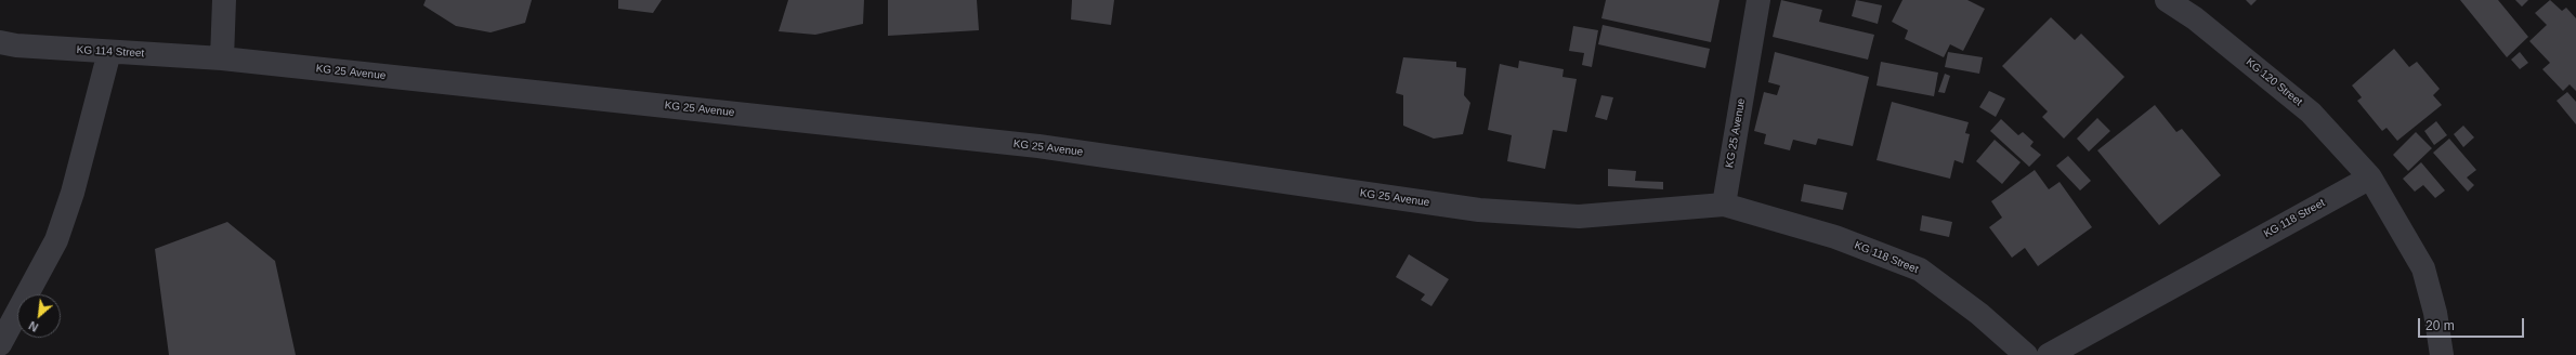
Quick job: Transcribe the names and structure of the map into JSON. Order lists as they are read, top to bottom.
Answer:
{
  "streets": {
    "street": [
      "KG 114 Street",
      "KG 25 Avenue",
      "KG 120 Street",
      "KG 118 Street"
    ]
  },
  "crossings": [
    ["KG 114 Street", "KG 25 Avenue"],
    ["KG 25 Avenue", "KG 118 Street"],
    ["KG 120 Street", "KG 118 Street"]
  ],
  "scale_bar": "20 m",
  "north": "bottom left"
}
